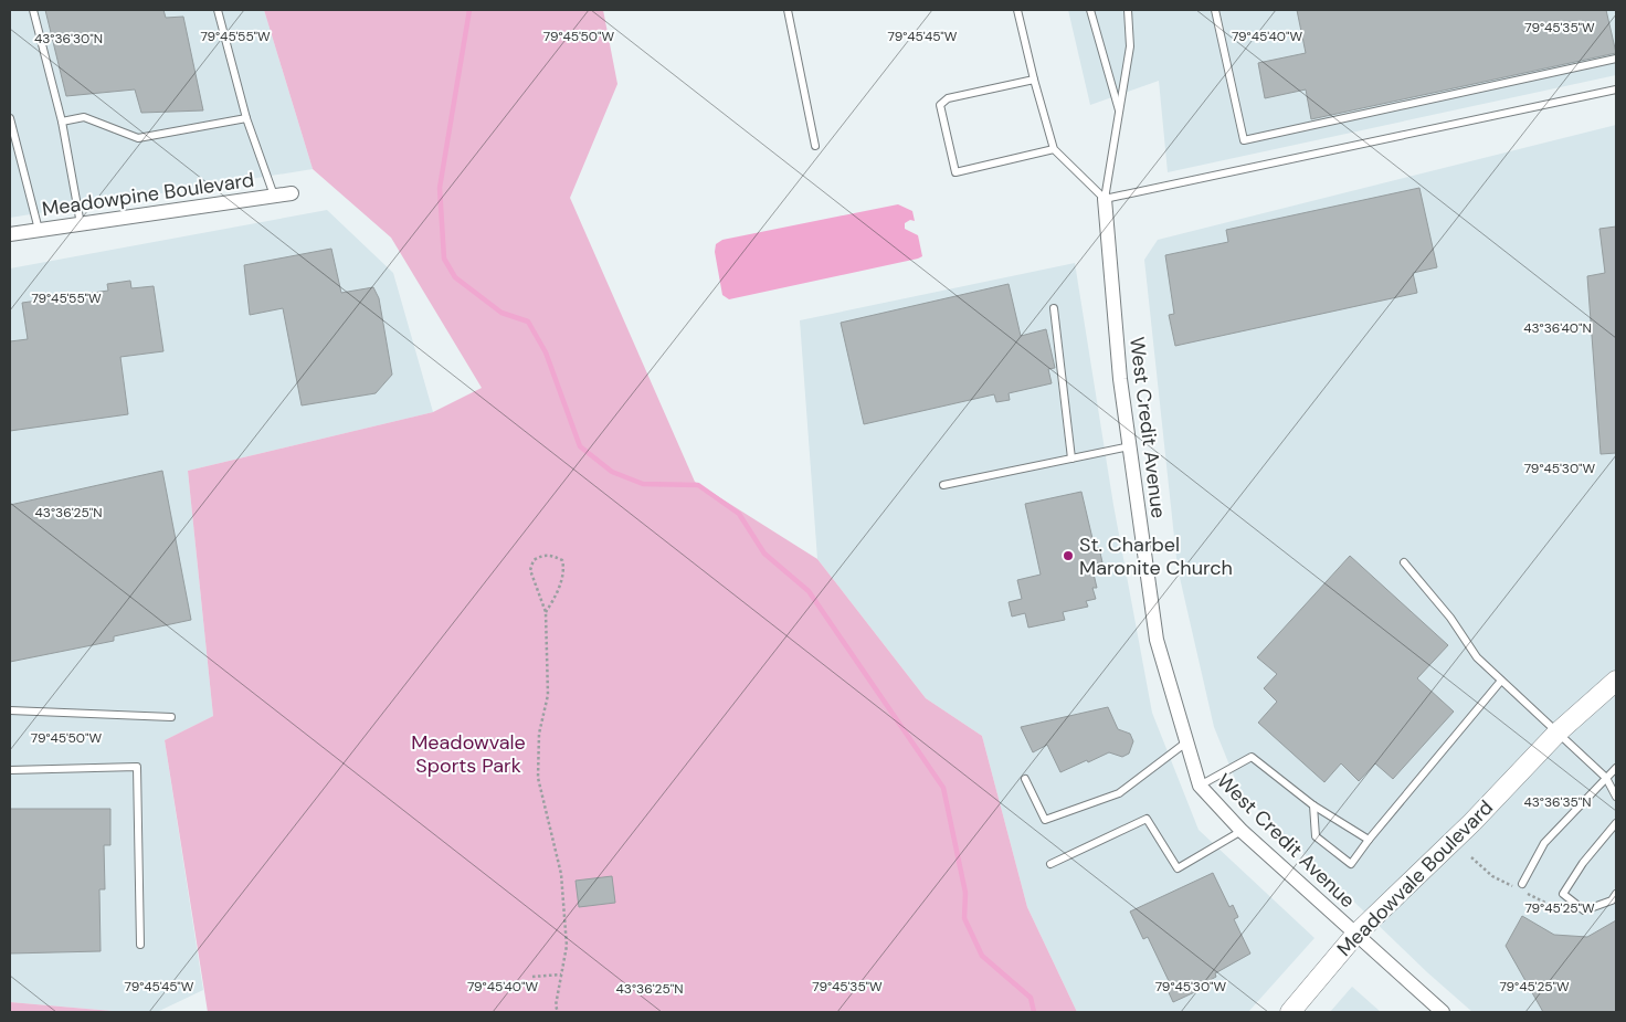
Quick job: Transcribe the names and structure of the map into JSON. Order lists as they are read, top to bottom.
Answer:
{
  "streets": {
    "main road": ["Meadowvale Boulevard"],
    "street": ["Meadowpine Boulevard", "West Credit Avenue"]
  },
  "crossings": [
    ["West Credit Avenue", "Meadowvale Boulevard"]
  ],
  "parks": ["Meadowvale Sports Park"],
  "places": ["St. Charbel Maronite Church"],
  "coordinates": [
    "79°45'35\"W",
    "79°45'55\"W",
    "79°45'50\"W",
    "79°45'40\"W",
    "79°45'45\"W",
    "43°36'30\"N",
    "43°36'40\"N",
    "79°45'30\"W",
    "43°36'25\"N",
    "43°36'35\"N",
    "79°45'25\"W"
  ]
}
